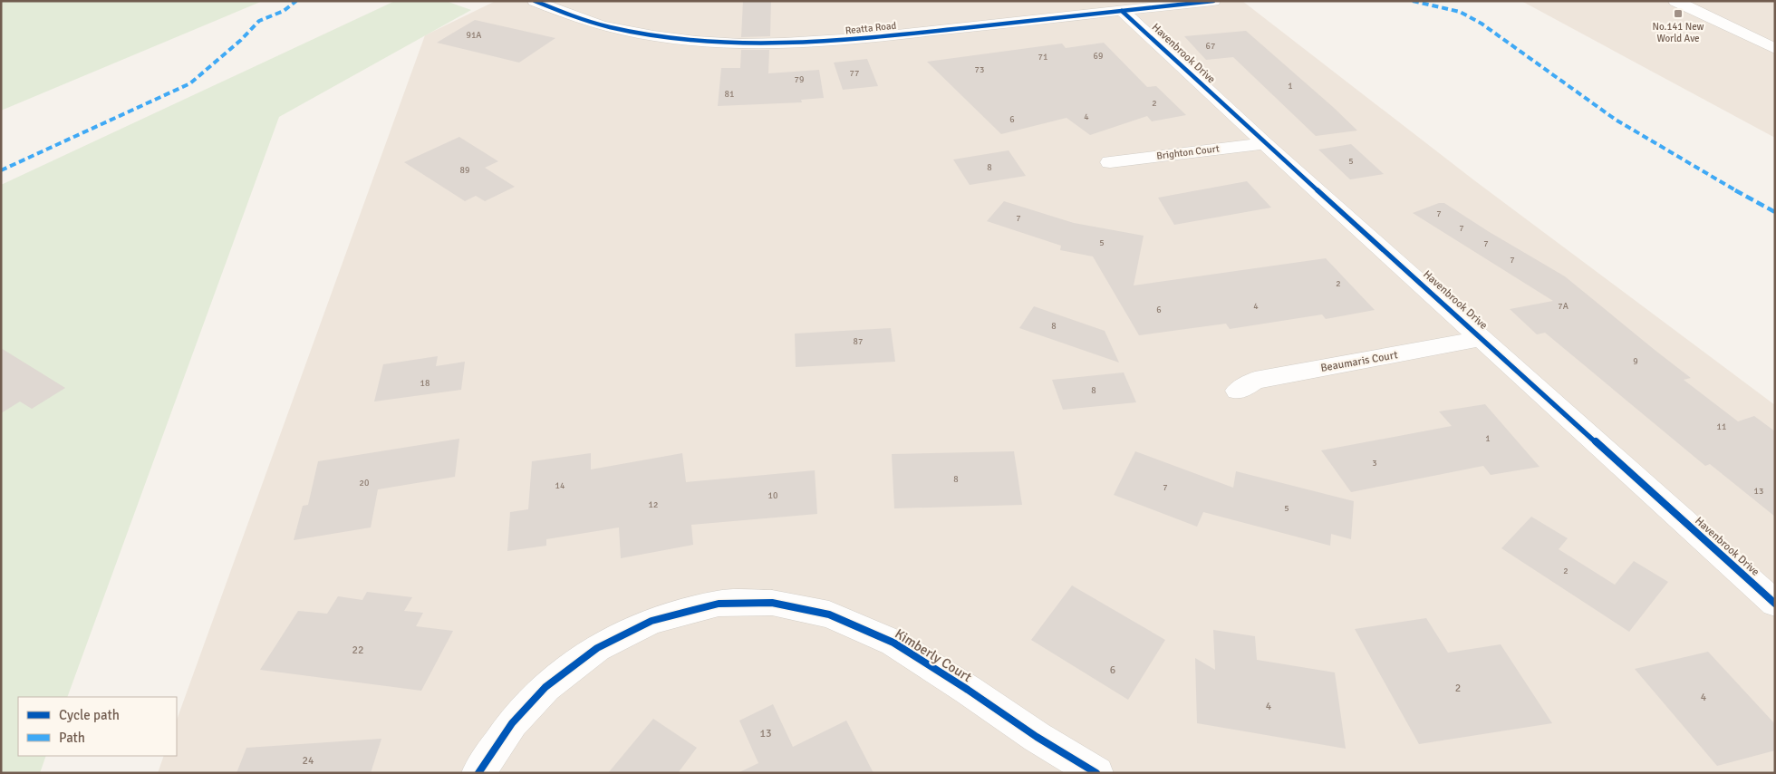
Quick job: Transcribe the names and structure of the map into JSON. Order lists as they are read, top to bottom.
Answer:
{
  "streets": {
    "street": [
      "Reatta Road",
      "Havenbrook Drive",
      "Brighton Court",
      "Beaumaris Court",
      "Kimberly Court"
    ]
  },
  "crossings": [
    ["Reatta Road", "Havenbrook Drive"],
    ["Havenbrook Drive", "Brighton Court"],
    ["Havenbrook Drive", "Beaumaris Court"]
  ],
  "places": {
    "transit": ["No.141 New World Ave"]
  },
  "house_numbers": [
    "91A",
    "67",
    "69",
    "71",
    "73",
    "77",
    "79",
    "1",
    "81",
    "2",
    "4",
    "6",
    "5",
    "8",
    "89",
    "7",
    "7",
    "7",
    "5",
    "7",
    "7",
    "2",
    "4",
    "7A",
    "6",
    "8",
    "87",
    "9",
    "18",
    "8",
    "11",
    "1",
    "3",
    "8",
    "20",
    "14",
    "7",
    "13",
    "10",
    "12",
    "5",
    "2",
    "22",
    "6",
    "2",
    "4",
    "4",
    "13",
    "24"
  ],
  "legend": ["Cycle path", "Path"]
}
